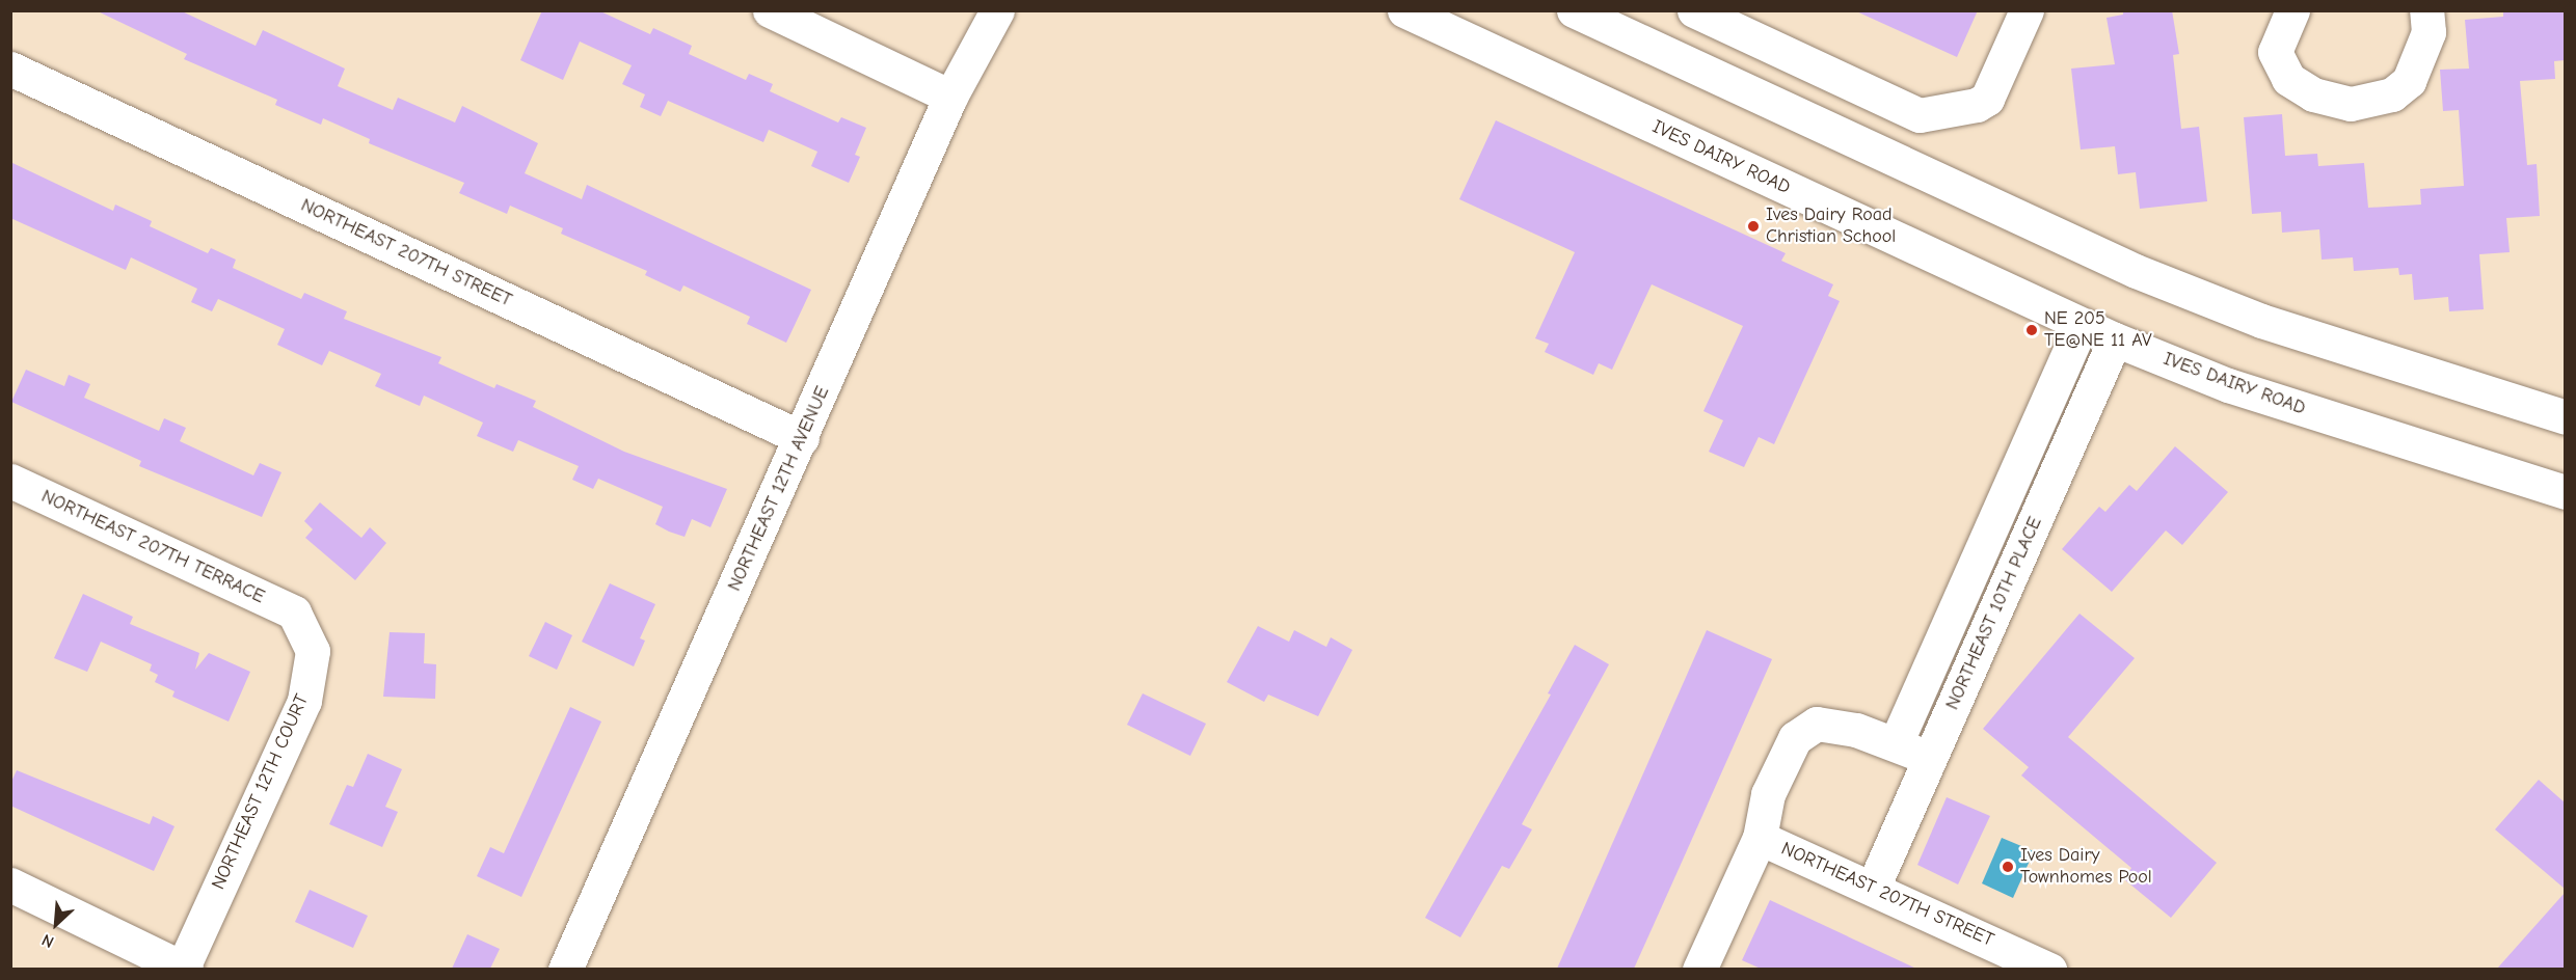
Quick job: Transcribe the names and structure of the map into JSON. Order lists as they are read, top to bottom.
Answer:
{
  "streets": {
    "street": [
      "IVES DAIRY ROAD",
      "NORTHEAST 207TH STREET",
      "NORTHEAST 12TH AVENUE",
      "NORTHEAST 207TH TERRACE",
      "NORTHEAST 10TH PLACE",
      "NORTHEAST 12TH COURT"
    ]
  },
  "crossings": [
    ["IVES DAIRY ROAD", "NORTHEAST 10TH PLACE"],
    ["NORTHEAST 207TH STREET", "NORTHEAST 12TH AVENUE"],
    ["NORTHEAST 207TH STREET", "NORTHEAST 10TH PLACE"],
    ["NORTHEAST 207TH TERRACE", "NORTHEAST 12TH COURT"]
  ],
  "places": ["Ives Dairy Road Christian School", "NE 205 TE@NE 11 AV", "Ives Dairy Townhomes Pool"],
  "north": "bottom left"
}
